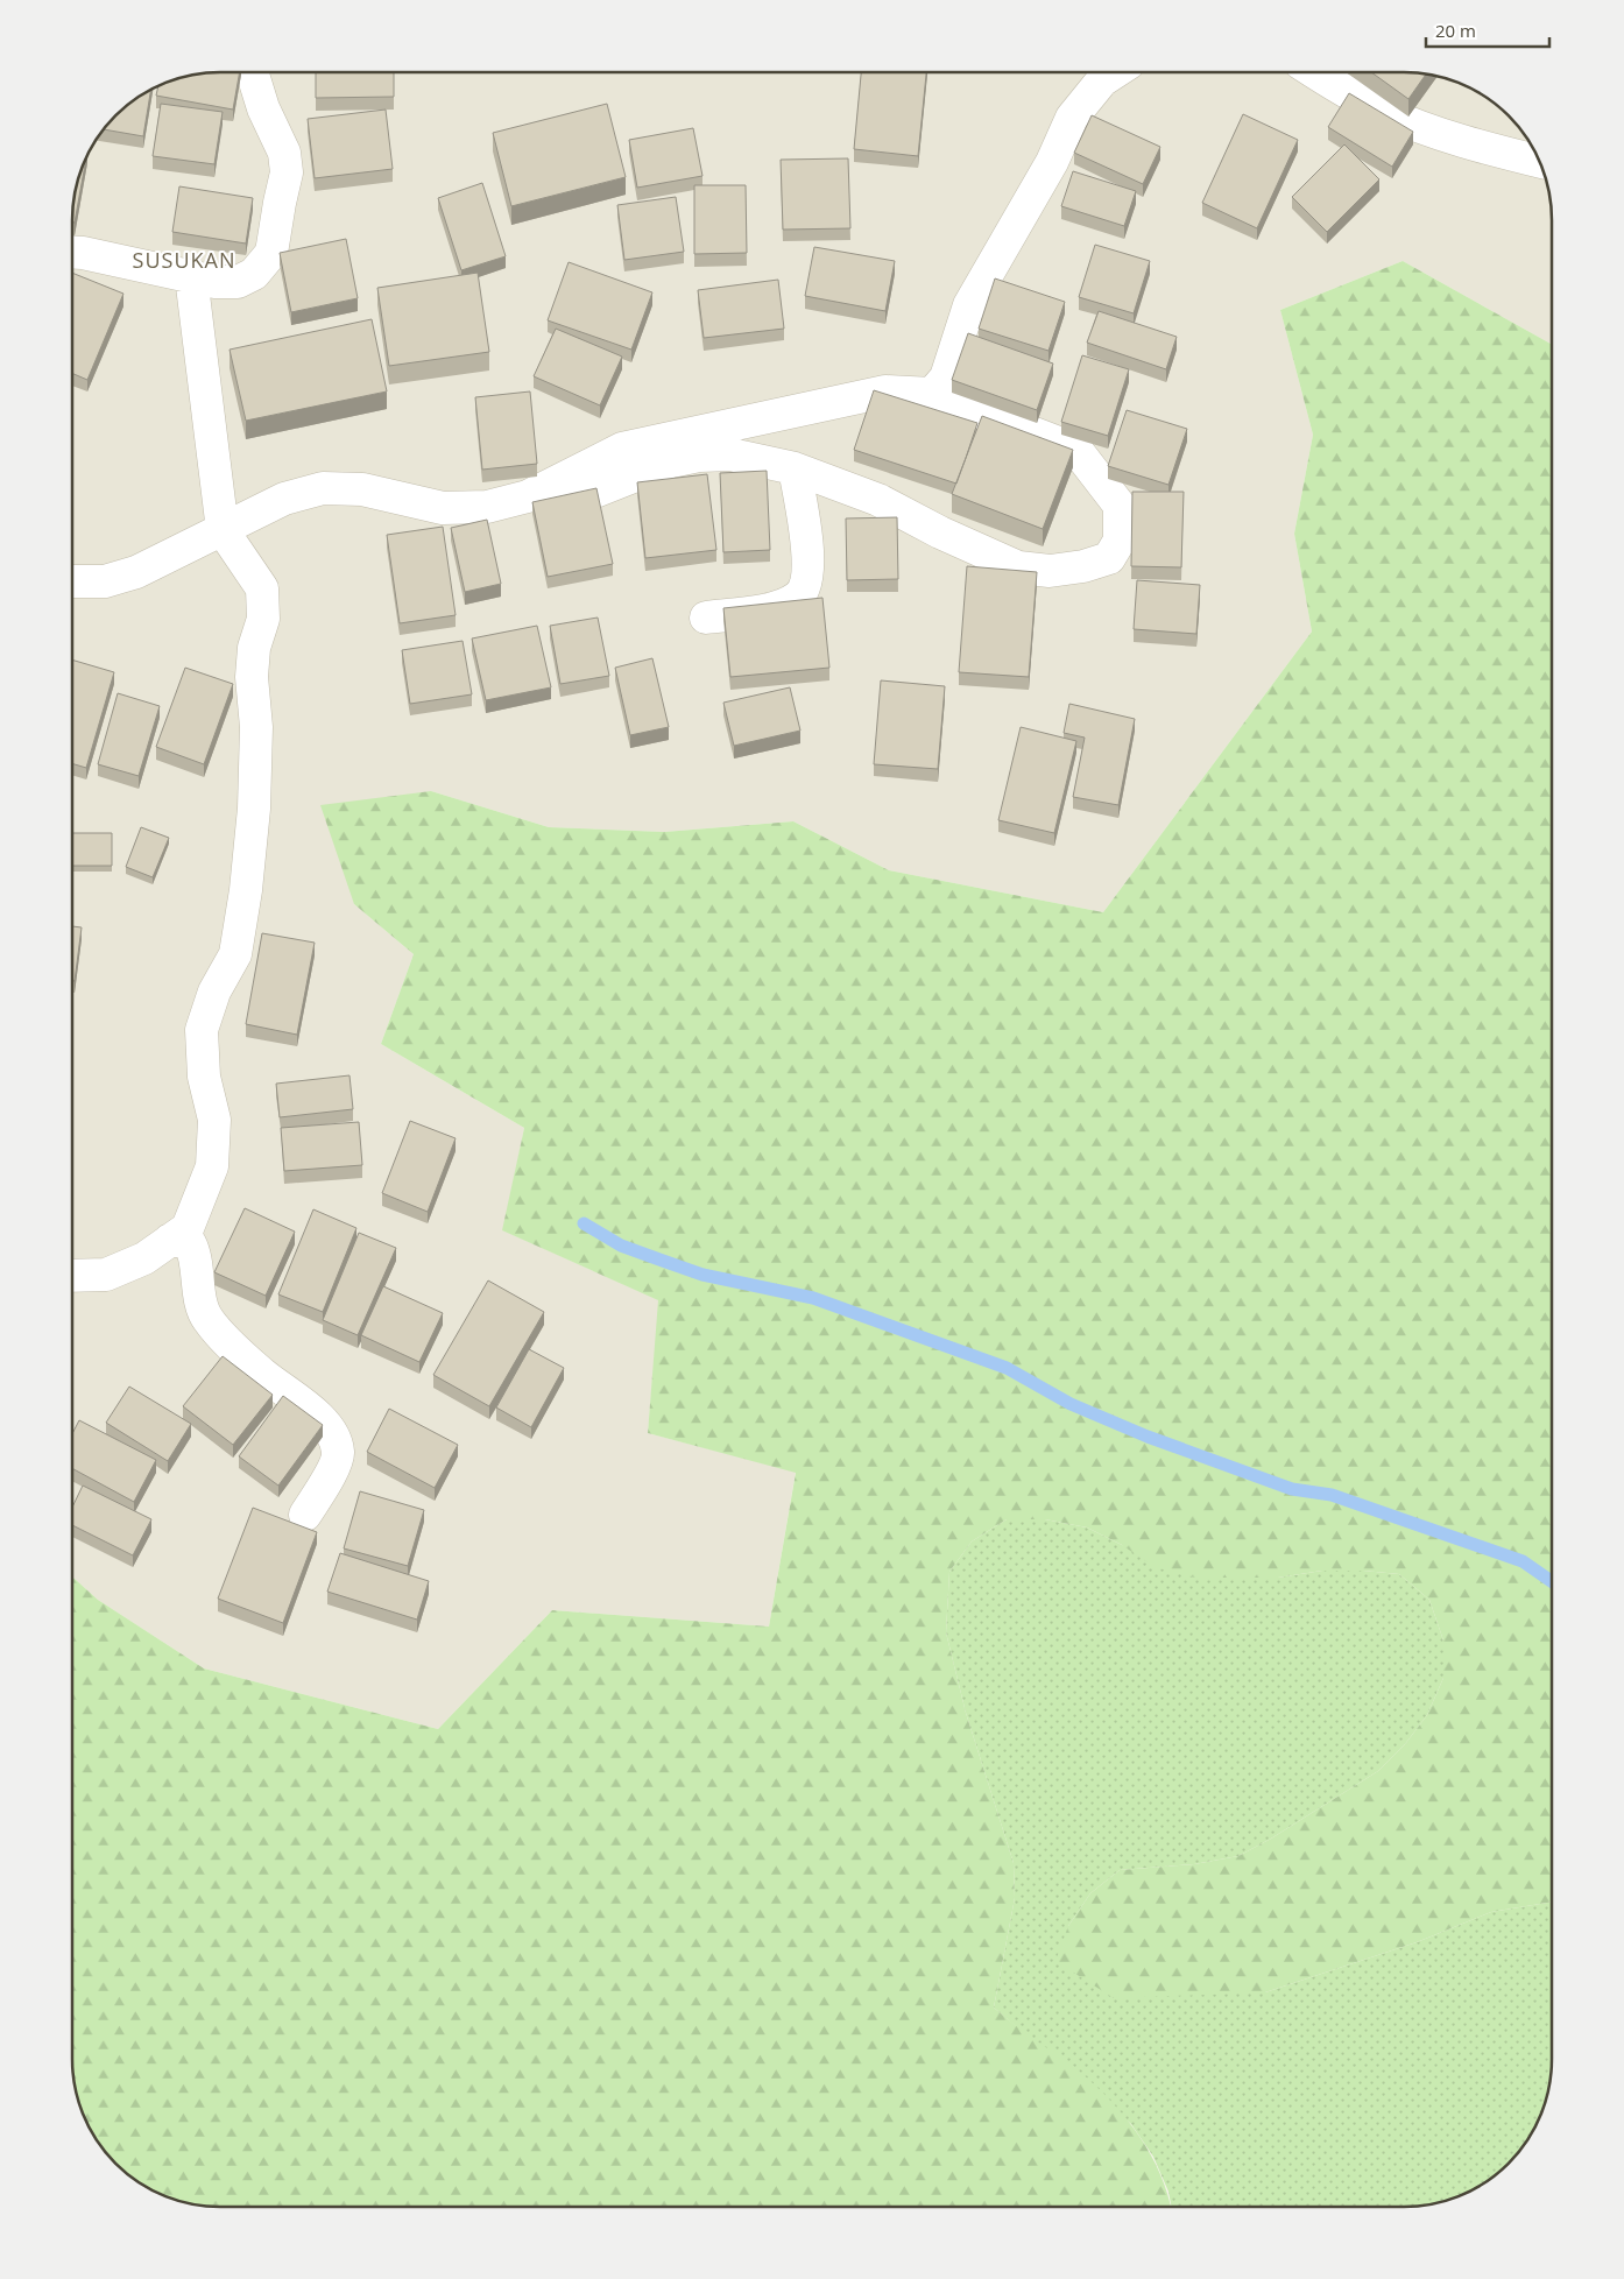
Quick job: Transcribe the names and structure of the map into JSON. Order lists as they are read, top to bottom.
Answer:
{
  "districts": ["SUSUKAN"],
  "scale_bar": "20 m"
}
